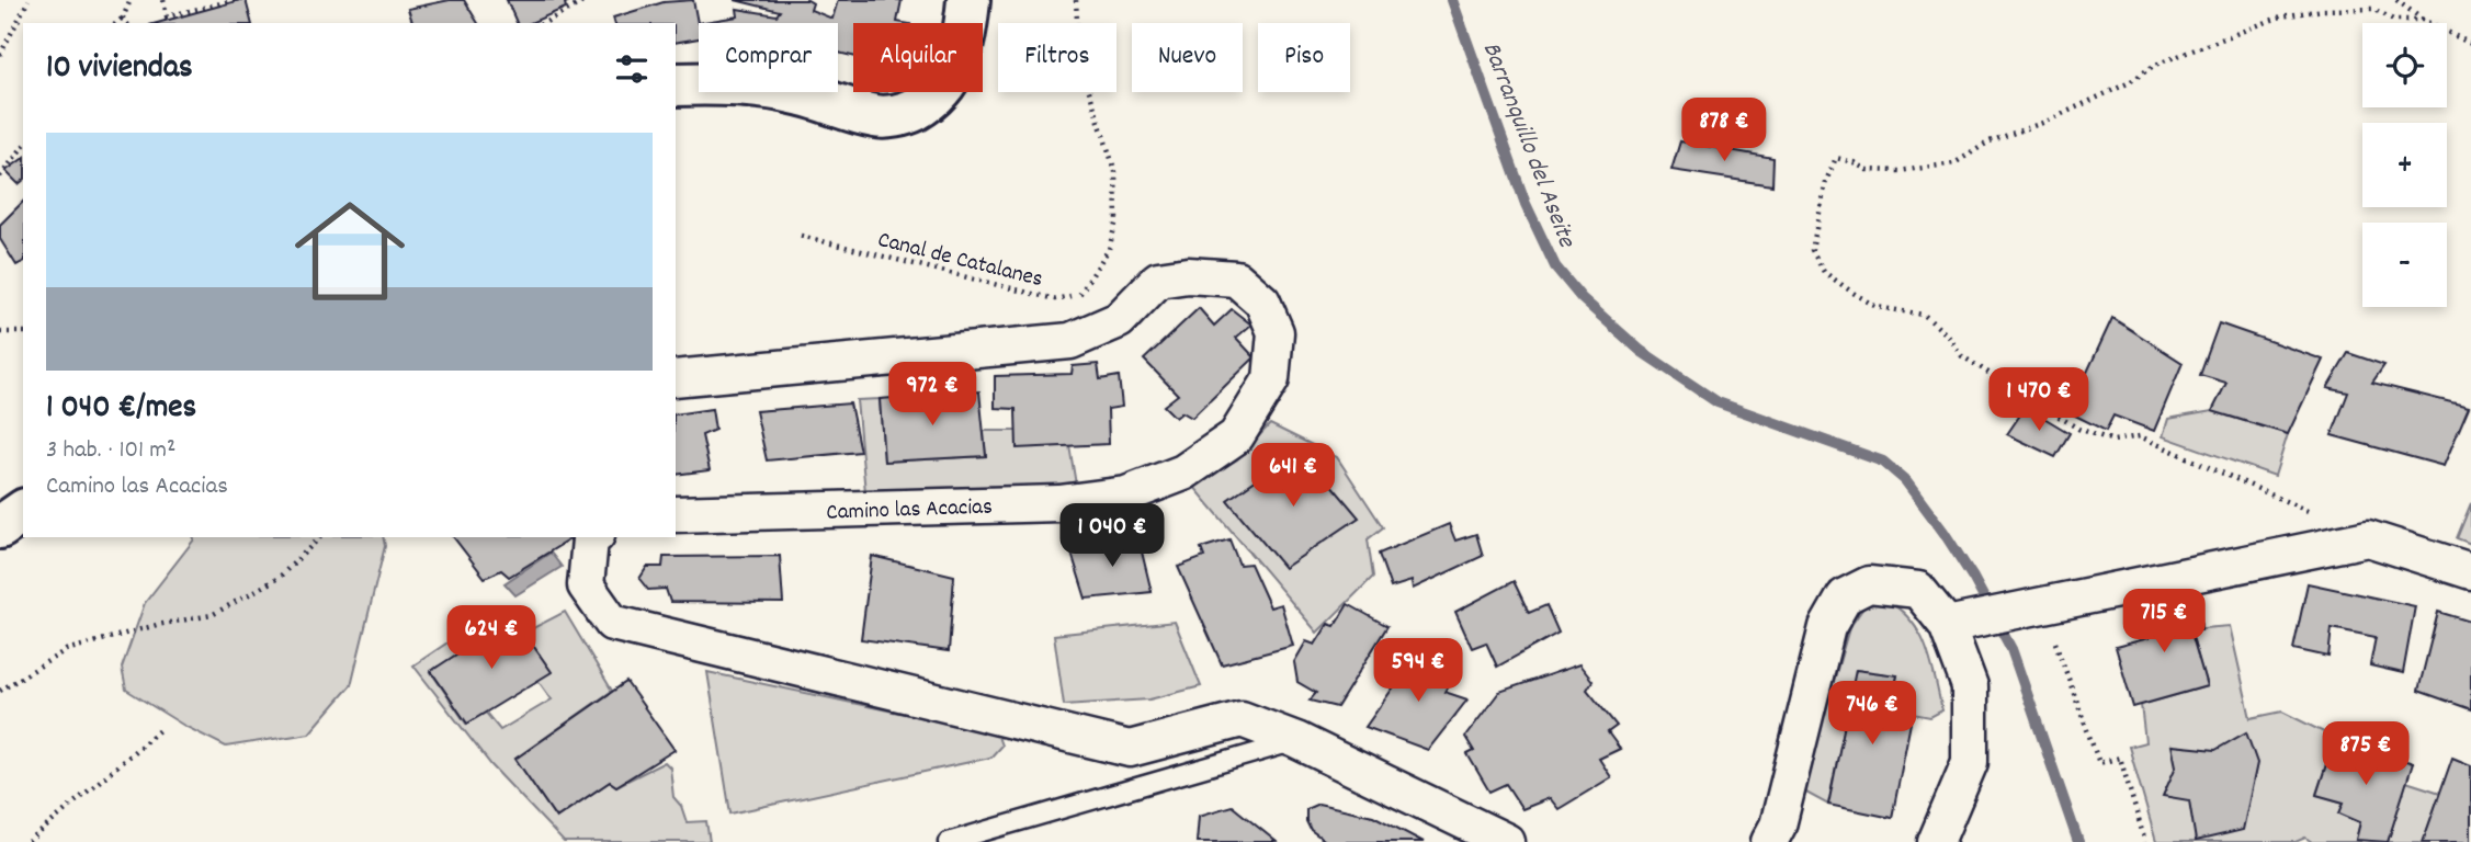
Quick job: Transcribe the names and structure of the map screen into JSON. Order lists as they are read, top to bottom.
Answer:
{
  "streets": {
    "street": ["Camino las Acacias"],
    "path": ["Canal de Catalanes"]
  },
  "water": ["Barranquillo del Aseite"],
  "page": {
    "map_buttons": ["+", "−"],
    "chip": [
      "Comprar",
      "Alquilar",
      "Filtros",
      "Nuevo",
      "Piso"
    ],
    "heading": "10 viviendas",
    "price": [
      "878 €",
      "972 €",
      "1 470 €",
      "641 €",
      "1 040 €",
      "715 €",
      "624 €",
      "594 €",
      "746 €",
      "875 €"
    ],
    "list": [
      {
        "name": "1 040 €/mes",
        "note": "3 hab. · 101 m² · Camino las Acacias"
      }
    ]
  }
}
